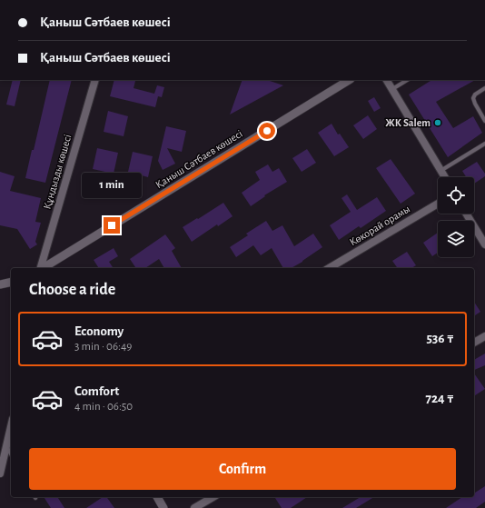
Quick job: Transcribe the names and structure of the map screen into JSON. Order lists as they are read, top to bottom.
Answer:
{
  "streets": {
    "street": ["Қаныш Сәтбаев көшесі", "Құндызды көшесі", "Көкорай орамы"]
  },
  "places": ["ЖК Salem"],
  "page": {
    "banner": ["Қаныш Сәтбаев көшесі", "Қаныш Сәтбаев көшесі"],
    "bubble": "1 min",
    "heading": "Choose a ride",
    "list": [
      {
        "name": "Economy",
        "note": "3 min · 06:49",
        "value": "536 ₸"
      },
      {
        "name": "Comfort",
        "note": "4 min · 06:50",
        "value": "724 ₸"
      }
    ],
    "buttons": "Confirm"
  }
}
